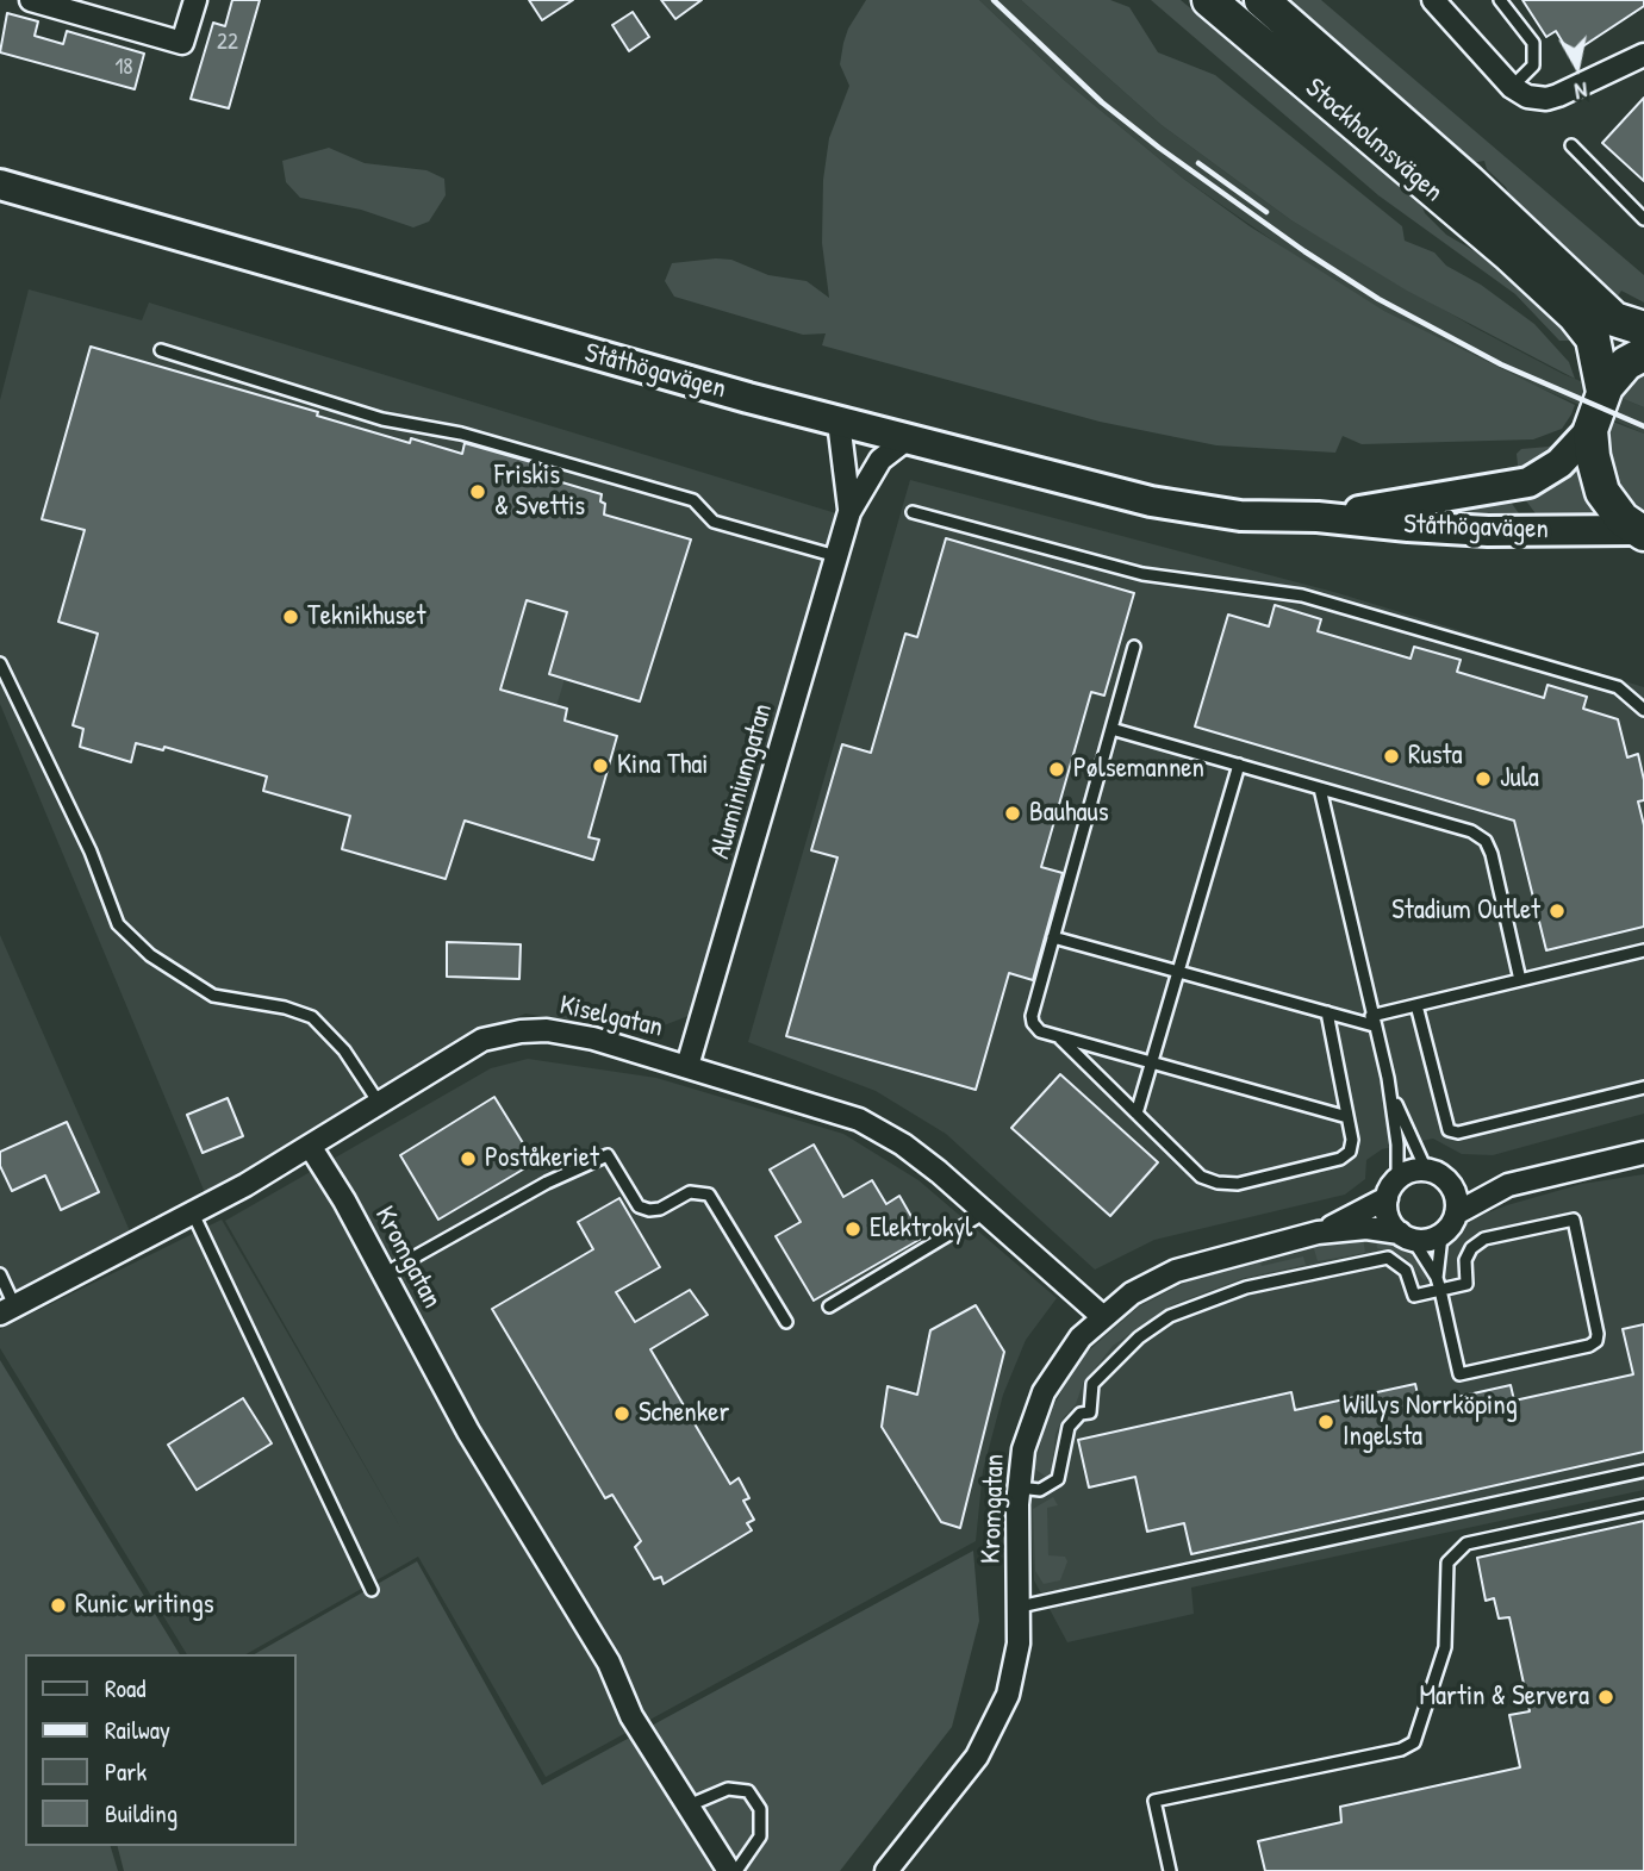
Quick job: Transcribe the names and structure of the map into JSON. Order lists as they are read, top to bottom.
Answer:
{
  "streets": {
    "highway": ["Stockholmsvägen"],
    "main road": ["Ståthögavägen"],
    "street": ["Aluminiumgatan", "Kiselgatan", "Kromgatan"]
  },
  "crossings": [
    ["Ståthögavägen", "Aluminiumgatan"],
    ["Aluminiumgatan", "Kiselgatan"],
    ["Kiselgatan", "Kromgatan"]
  ],
  "places": [
    "Friskis & Svettis",
    "Teknikhuset",
    "Rusta",
    "Kina Thai",
    "Pølsemannen",
    "Jula",
    "Bauhaus",
    "Stadium Outlet",
    "Poståkeriet",
    "Elektrokyl",
    "Schenker",
    "Willys Norrköping Ingelsta",
    "Runic writings",
    "Martin & Servera"
  ],
  "house_numbers": ["22", "18"],
  "legend": [
    "Road",
    "Railway",
    "Park",
    "Building"
  ],
  "north": "bottom"
}
